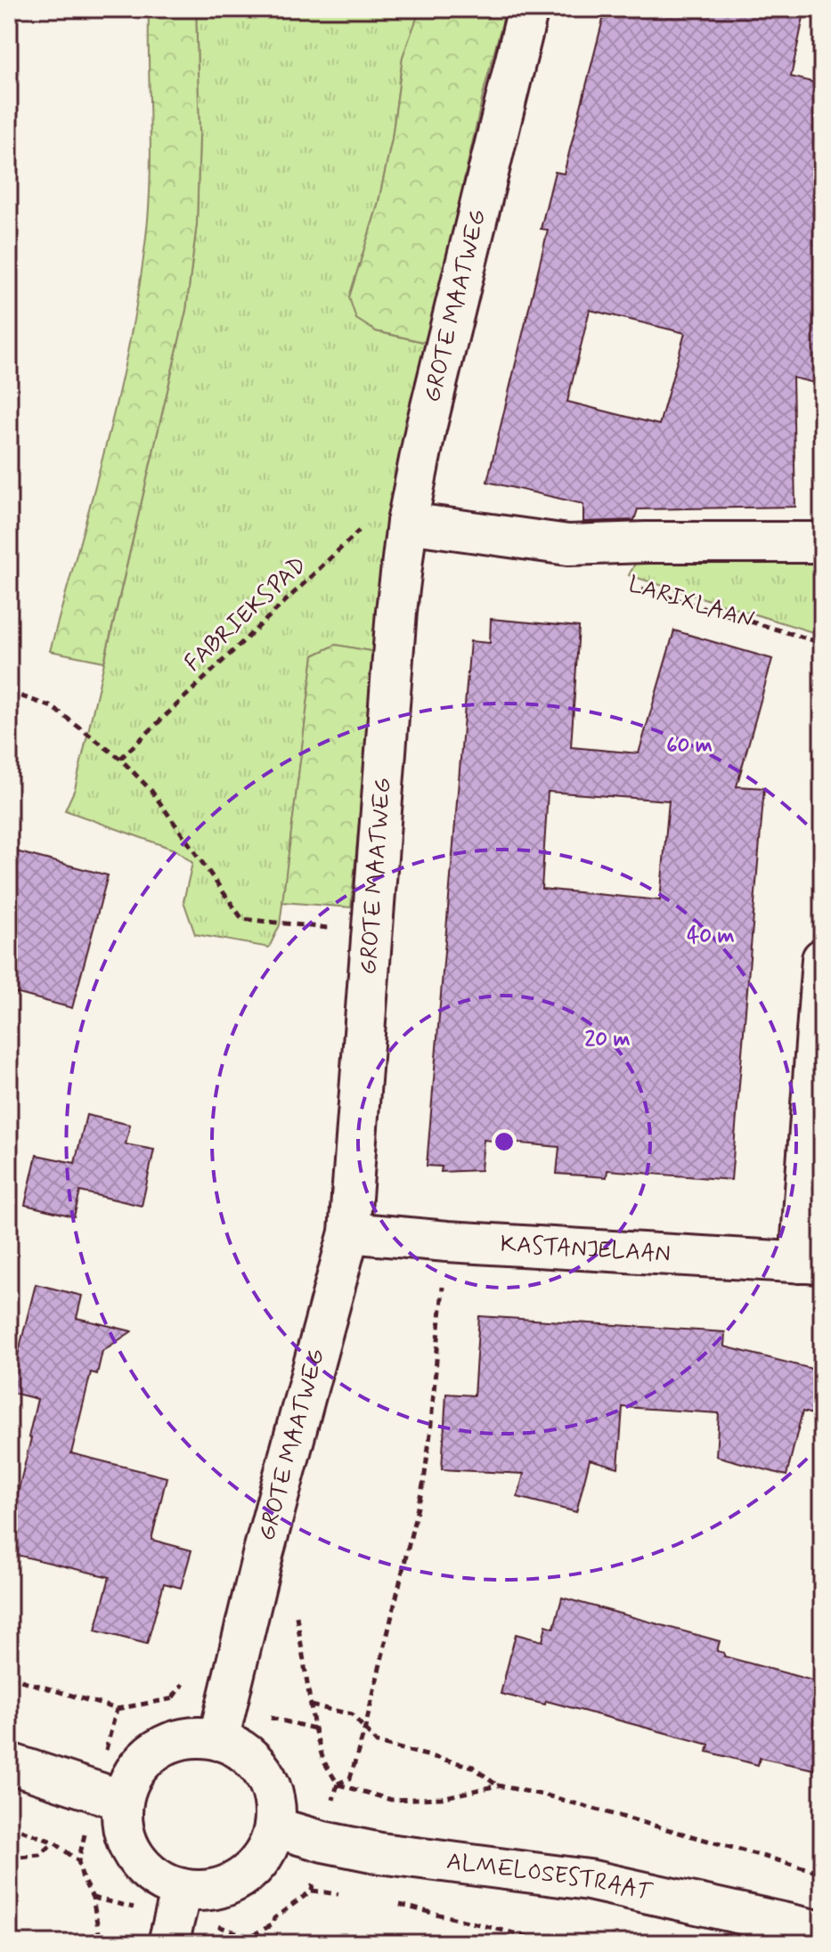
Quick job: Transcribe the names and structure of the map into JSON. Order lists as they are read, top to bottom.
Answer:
{
  "streets": {
    "street": [
      "GROTE MAATWEG",
      "LARIXLAAN",
      "KASTANJELAAN",
      "ALMELOSESTRAAT"
    ],
    "path": ["FABRIEKSPAD"]
  },
  "crossings": [
    ["GROTE MAATWEG", "LARIXLAAN"],
    ["GROTE MAATWEG", "FABRIEKSPAD"],
    ["GROTE MAATWEG", "KASTANJELAAN"],
    ["GROTE MAATWEG", "ALMELOSESTRAAT"],
    ["LARIXLAAN", "FABRIEKSPAD"]
  ],
  "rings": ["60 m", "40 m", "20 m"]
}
